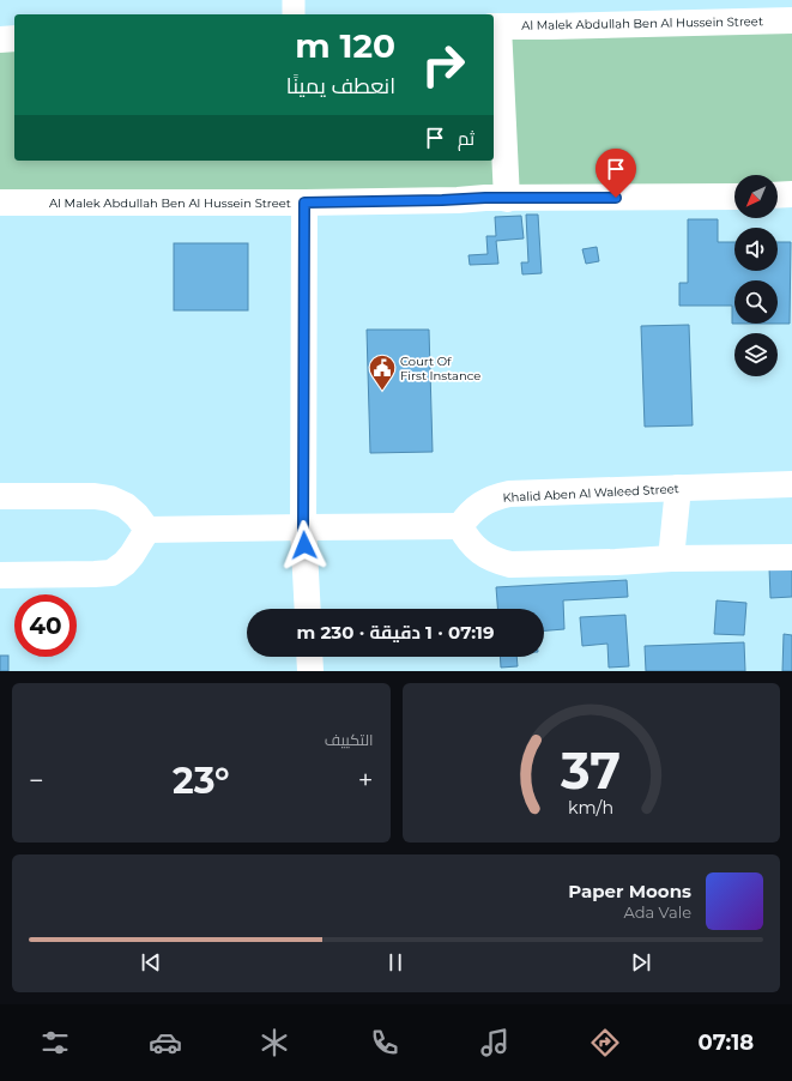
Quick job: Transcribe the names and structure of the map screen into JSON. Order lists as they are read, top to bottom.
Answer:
{
  "streets": {
    "street": ["Al Malek Abdullah Ben Al Hussein Street", "Khalid Aben Al Waleed Street"]
  },
  "places": {
    "public building": ["Court Of First Instance"]
  },
  "north": "bottom left",
  "page": {
    "turn": ["120 m", "انعطف يمينًا"],
    "then": "ثم",
    "limit": "40",
    "trip": "07:19 · 1 دقيقة · 230 m",
    "tile": "التكييف",
    "heat": ["−", "23°", "+"],
    "song": ["Paper Moons", "Ada Vale"],
    "tabs": "07:18",
    "gauge": ["37", "km/h"]
  }
}
